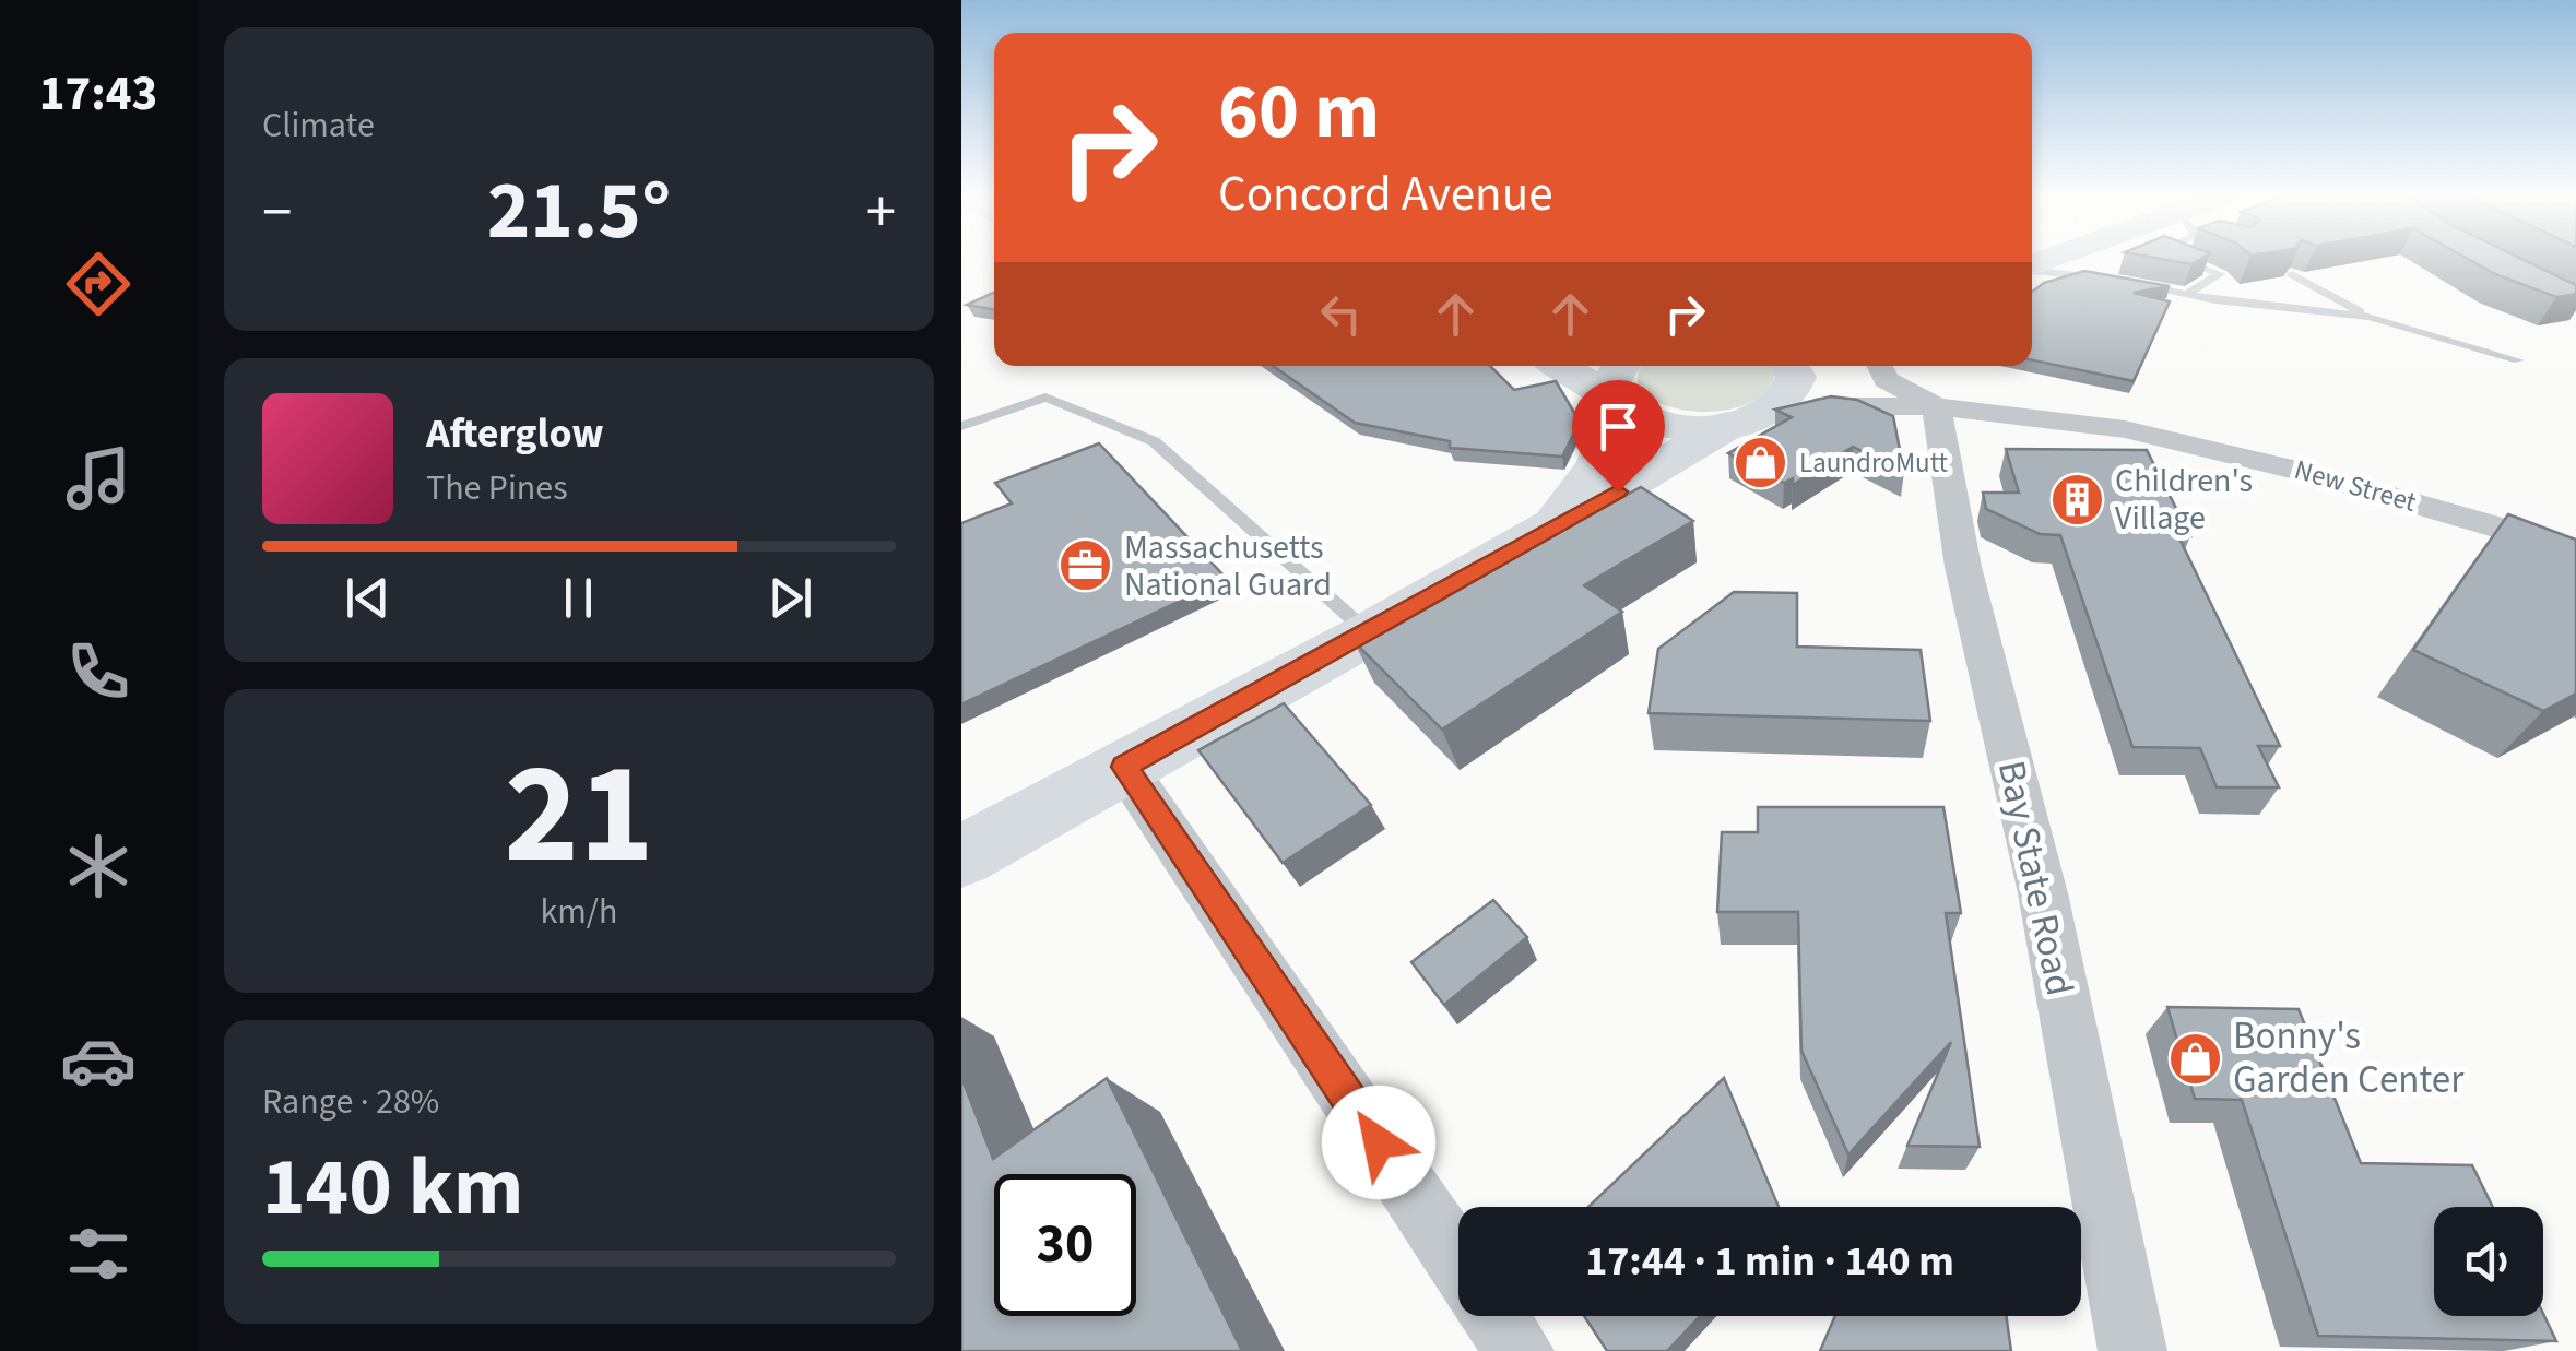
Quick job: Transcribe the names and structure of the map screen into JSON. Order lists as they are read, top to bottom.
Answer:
{
  "streets": {
    "street": ["New Street", "Bay State Road"]
  },
  "crossings": [
    ["New Street", "Bay State Road"]
  ],
  "places": {
    "shop": ["LaundroMutt", "Bonny's Garden Center"],
    "building": ["Children's Village"],
    "office": ["Massachusetts National Guard"]
  },
  "page": {
    "tabs": "17:43",
    "tile": [
      "Climate",
      ["21", "km/h"],
      ["Range · 28%", "140 km"]
    ],
    "turn": ["60 m", "Concord Avenue"],
    "heat": ["−", "21.5°", "+"],
    "song": ["Afterglow", "The Pines"],
    "limit": "30",
    "trip": "17:44 · 1 min · 140 m"
  }
}
